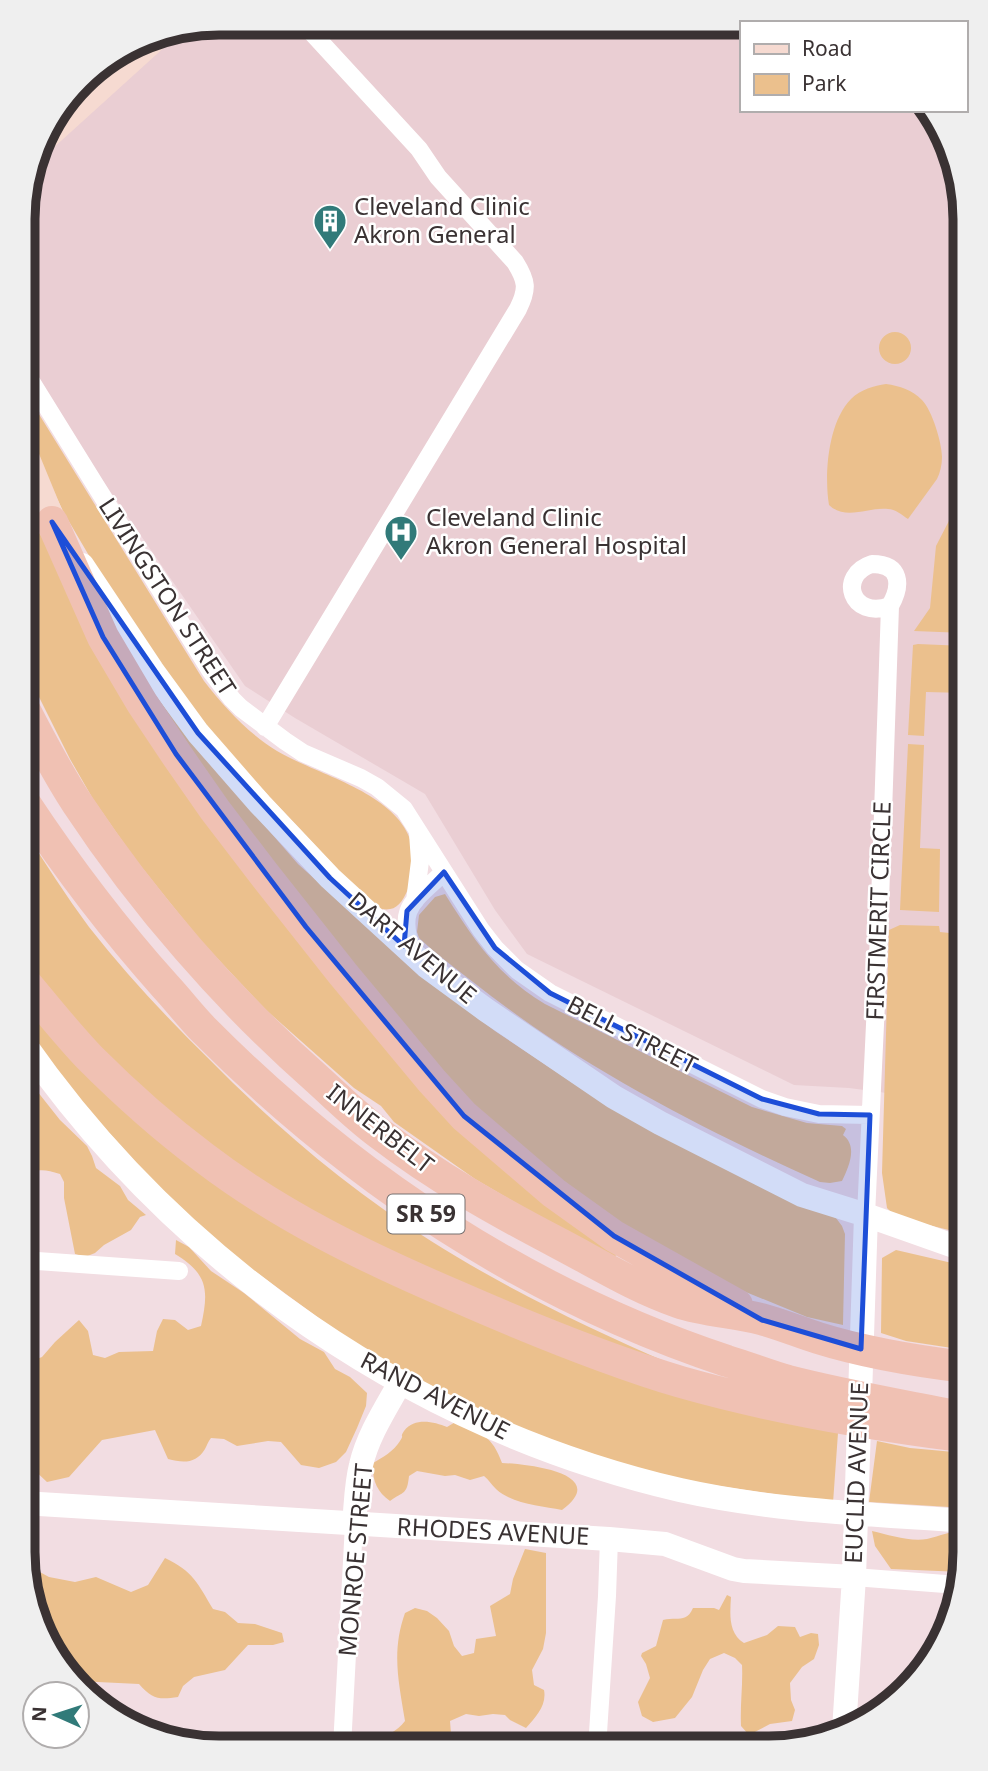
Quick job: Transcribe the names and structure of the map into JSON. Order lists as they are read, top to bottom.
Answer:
{
  "streets": {
    "highway": ["INNERBELT", "SR 59"],
    "main road": [
      "DART AVENUE",
      "RAND AVENUE",
      "EUCLID AVENUE",
      "RHODES AVENUE",
      "MONROE STREET"
    ],
    "street": ["LIVINGSTON STREET", "FIRSTMERIT CIRCLE", "BELL STREET"]
  },
  "crossings": [
    ["LIVINGSTON STREET", "BELL STREET"],
    ["FIRSTMERIT CIRCLE", "DART AVENUE"],
    ["FIRSTMERIT CIRCLE", "BELL STREET"],
    ["FIRSTMERIT CIRCLE", "EUCLID AVENUE"],
    ["DART AVENUE", "EUCLID AVENUE"],
    ["RAND AVENUE", "MONROE STREET"],
    ["EUCLID AVENUE", "RHODES AVENUE"],
    ["RHODES AVENUE", "MONROE STREET"]
  ],
  "places": {
    "building": ["Cleveland Clinic Akron General"],
    "hospital": ["Cleveland Clinic Akron General Hospital"]
  },
  "legend": ["Road", "Park"],
  "north": "left"
}
